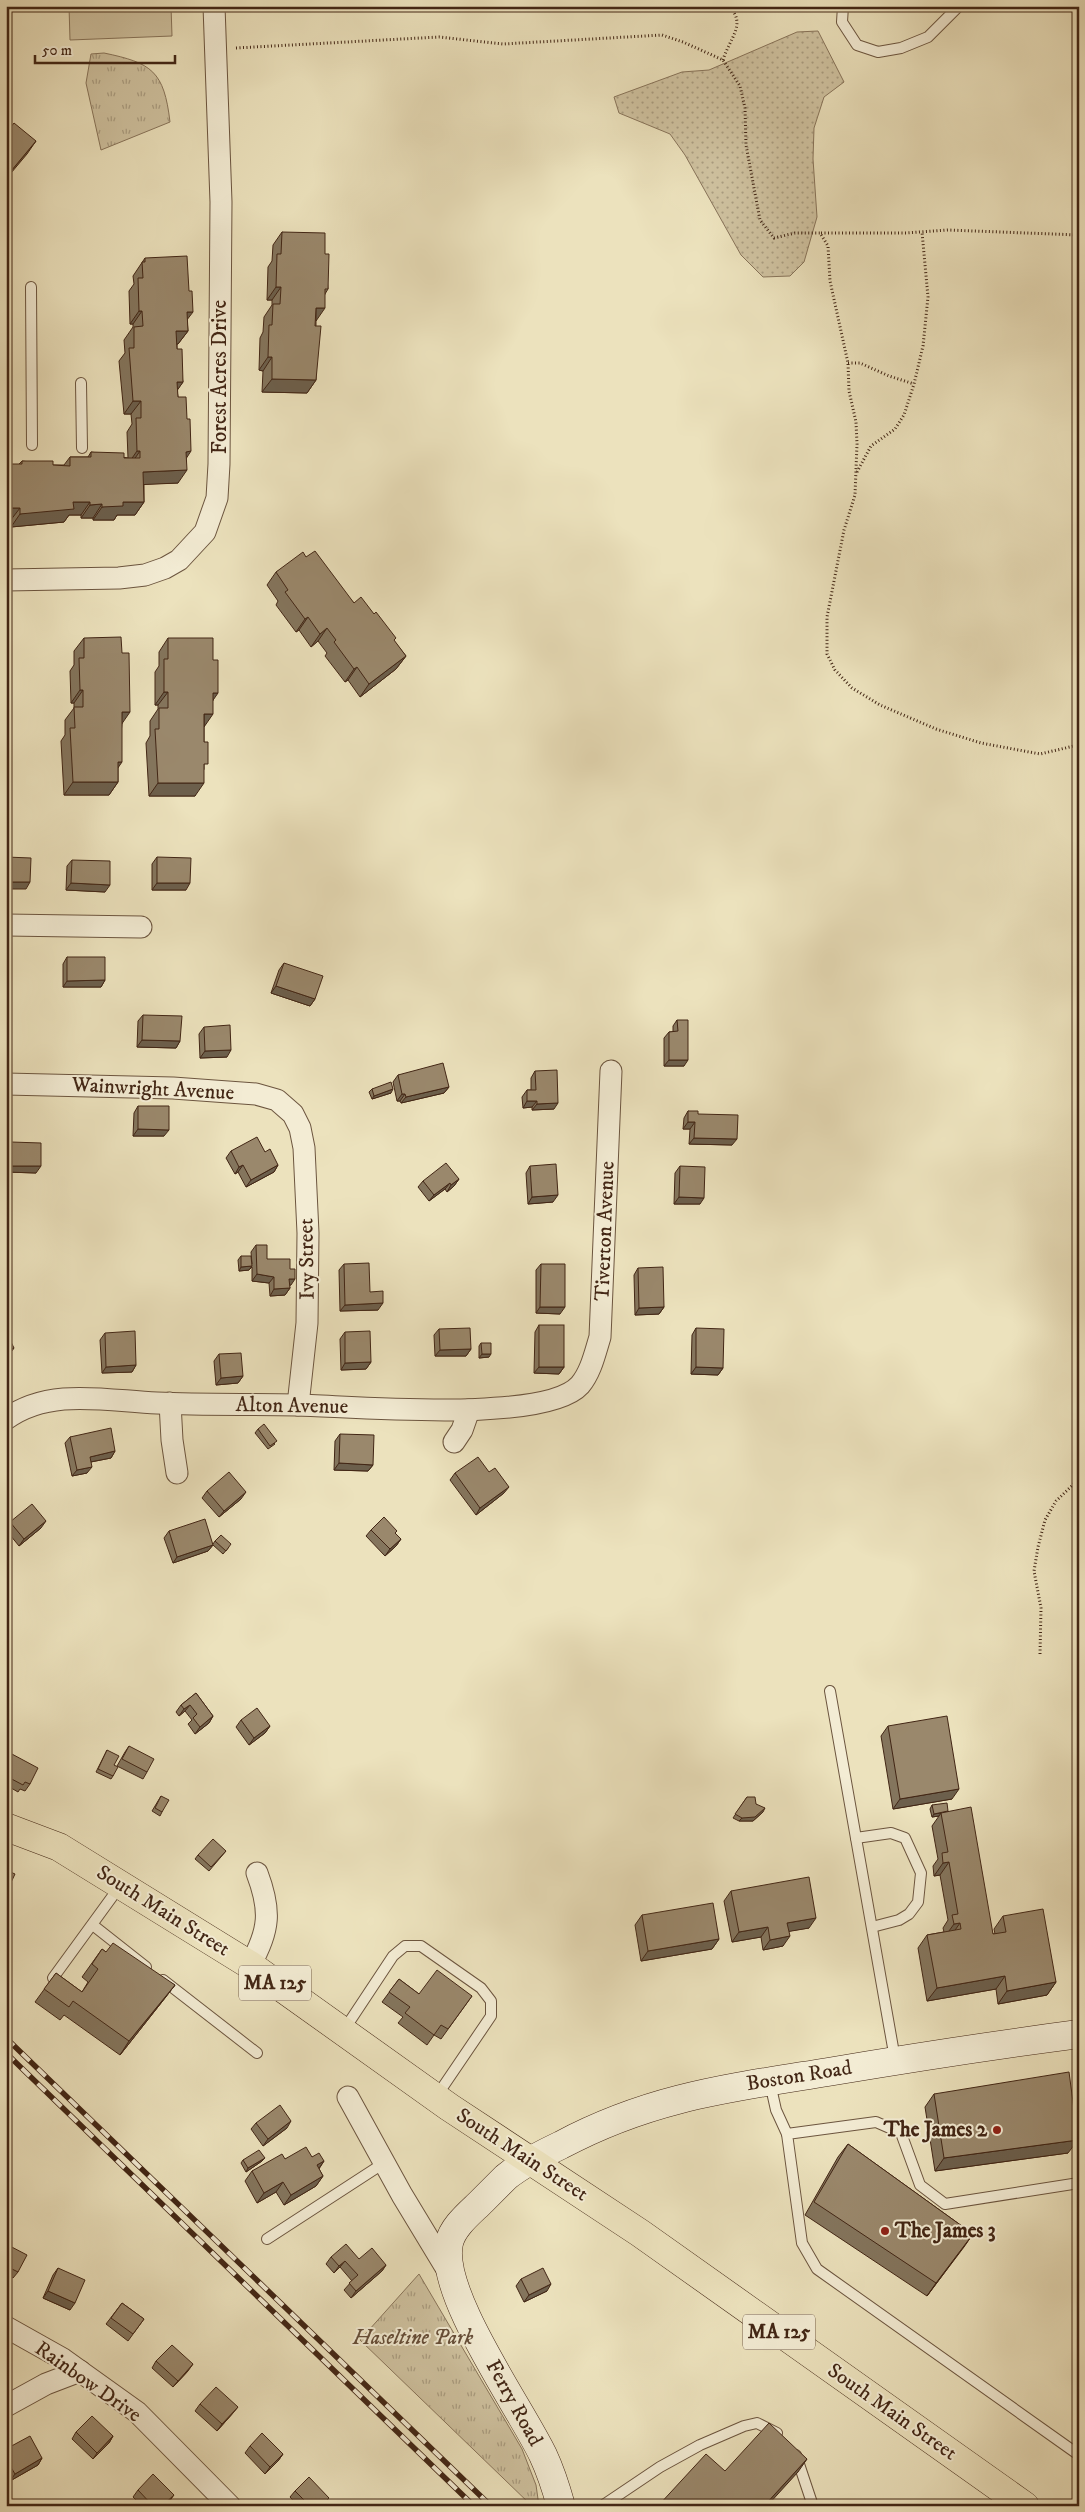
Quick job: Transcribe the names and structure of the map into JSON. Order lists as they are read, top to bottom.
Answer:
{
  "streets": {
    "main road": ["South Main Street", "MA 125"],
    "street": [
      "Forest Acres Drive",
      "Wainwright Avenue",
      "Tiverton Avenue",
      "Ivy Street",
      "Alton Avenue",
      "Boston Road",
      "Rainbow Drive",
      "Ferry Road"
    ]
  },
  "crossings": [
    ["Wainwright Avenue", "Ivy Street"],
    ["Tiverton Avenue", "Alton Avenue"],
    ["Ivy Street", "Alton Avenue"],
    ["South Main Street", "Boston Road"],
    ["South Main Street", "Ferry Road"],
    ["Boston Road", "Ferry Road"]
  ],
  "parks": ["Haseltine Park"],
  "places": ["The James 2", "The James 3"],
  "scale_bar": "50 m"
}
